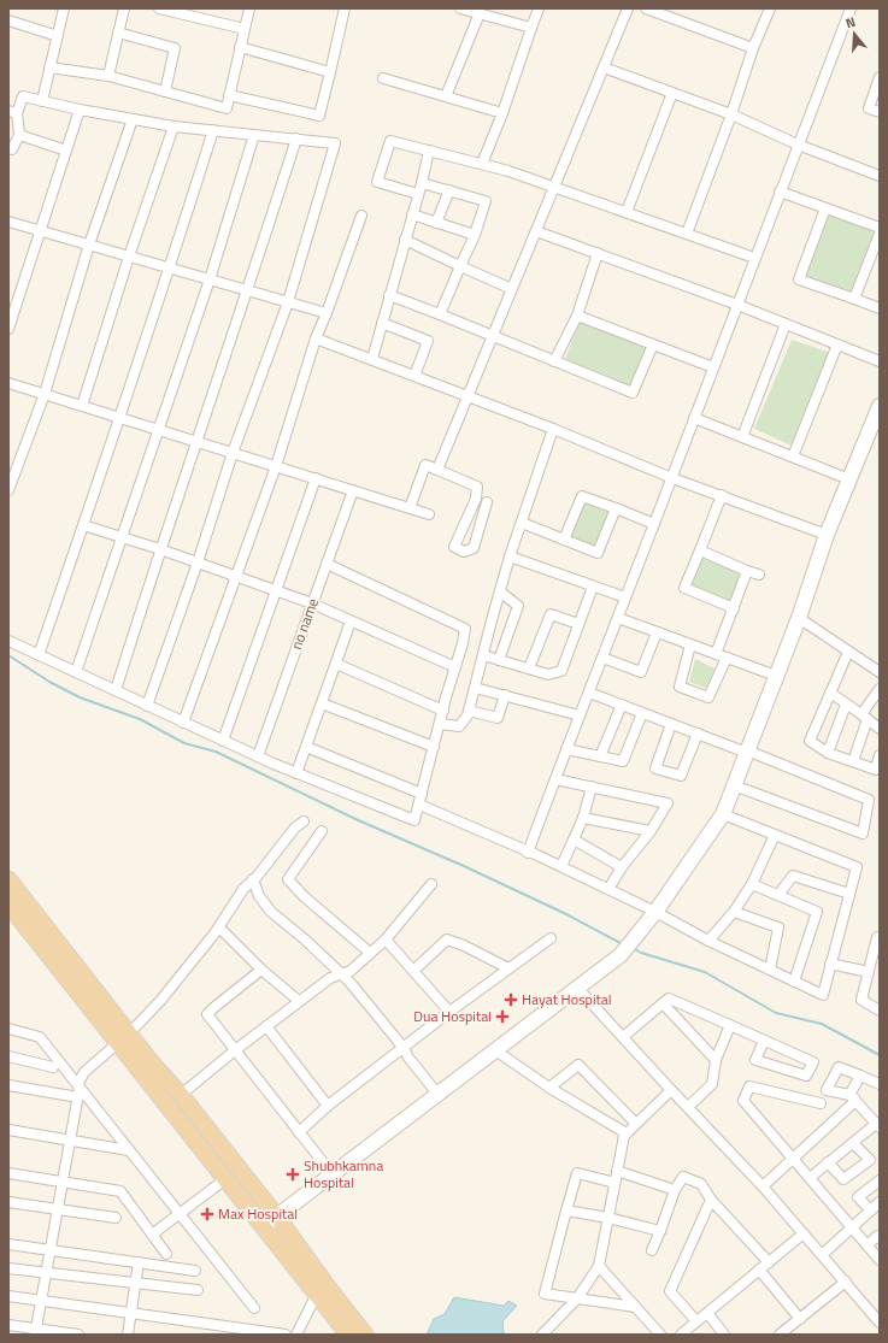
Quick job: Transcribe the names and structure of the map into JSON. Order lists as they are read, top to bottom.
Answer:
{
  "streets": {
    "street": ["no name"]
  },
  "places": {
    "health": [
      "Hayat Hospital",
      "Dua Hospital",
      "Shubhkamna Hospital",
      "Max Hospital"
    ]
  },
  "north": "top"
}
